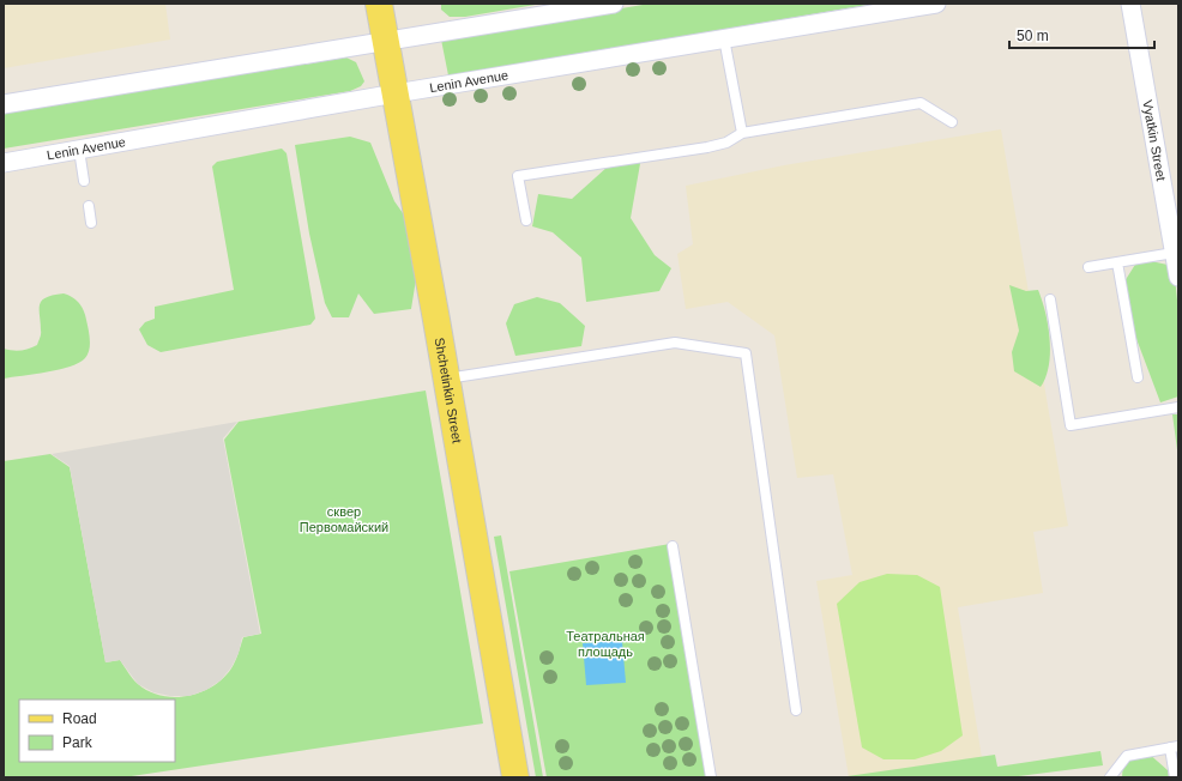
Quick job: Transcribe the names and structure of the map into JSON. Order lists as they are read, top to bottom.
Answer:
{
  "streets": {
    "main road": ["Shchetinkin Street"],
    "street": ["Lenin Avenue", "Vyatkin Street"]
  },
  "crossings": [
    ["Lenin Avenue", "Shchetinkin Street"]
  ],
  "parks": ["сквер Первомайский", "Театральная площадь"],
  "legend": ["Road", "Park"],
  "scale_bar": "50 m"
}
